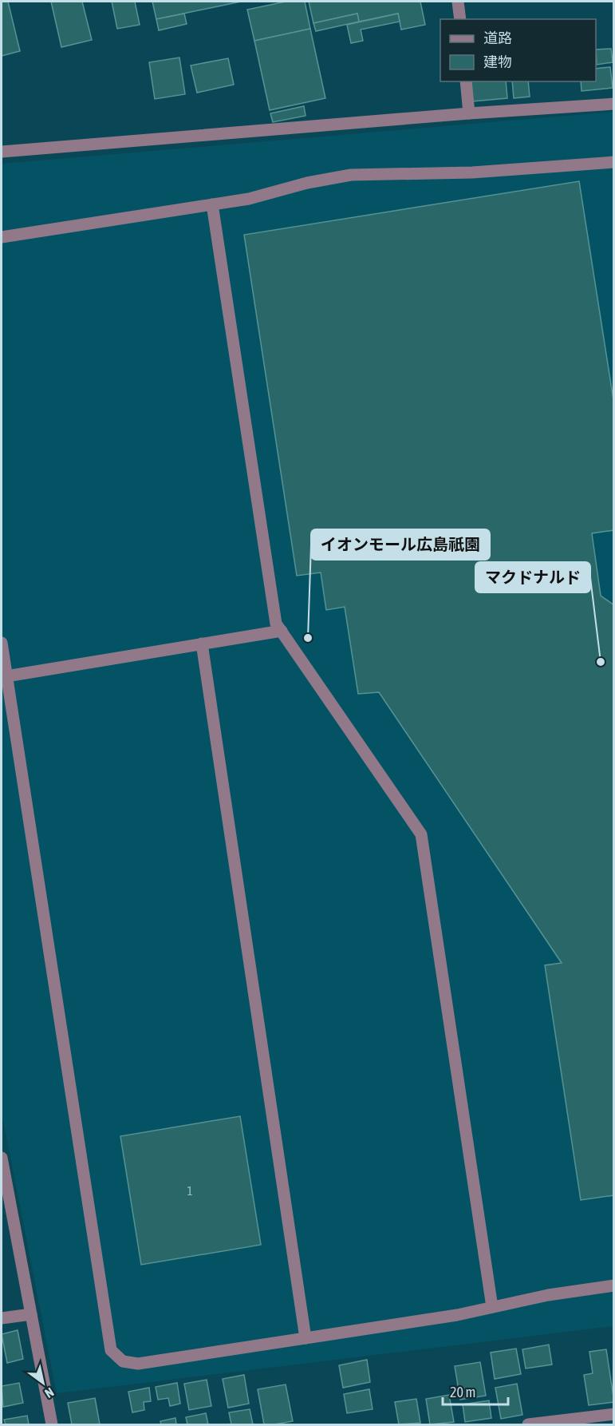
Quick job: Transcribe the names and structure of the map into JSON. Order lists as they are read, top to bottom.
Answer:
{
  "places": ["イオンモール広島祇園", "マクドナルド"],
  "house_numbers": ["1"],
  "legend": ["道路", "建物"],
  "scale_bar": "20 m",
  "north": "bottom right"
}
